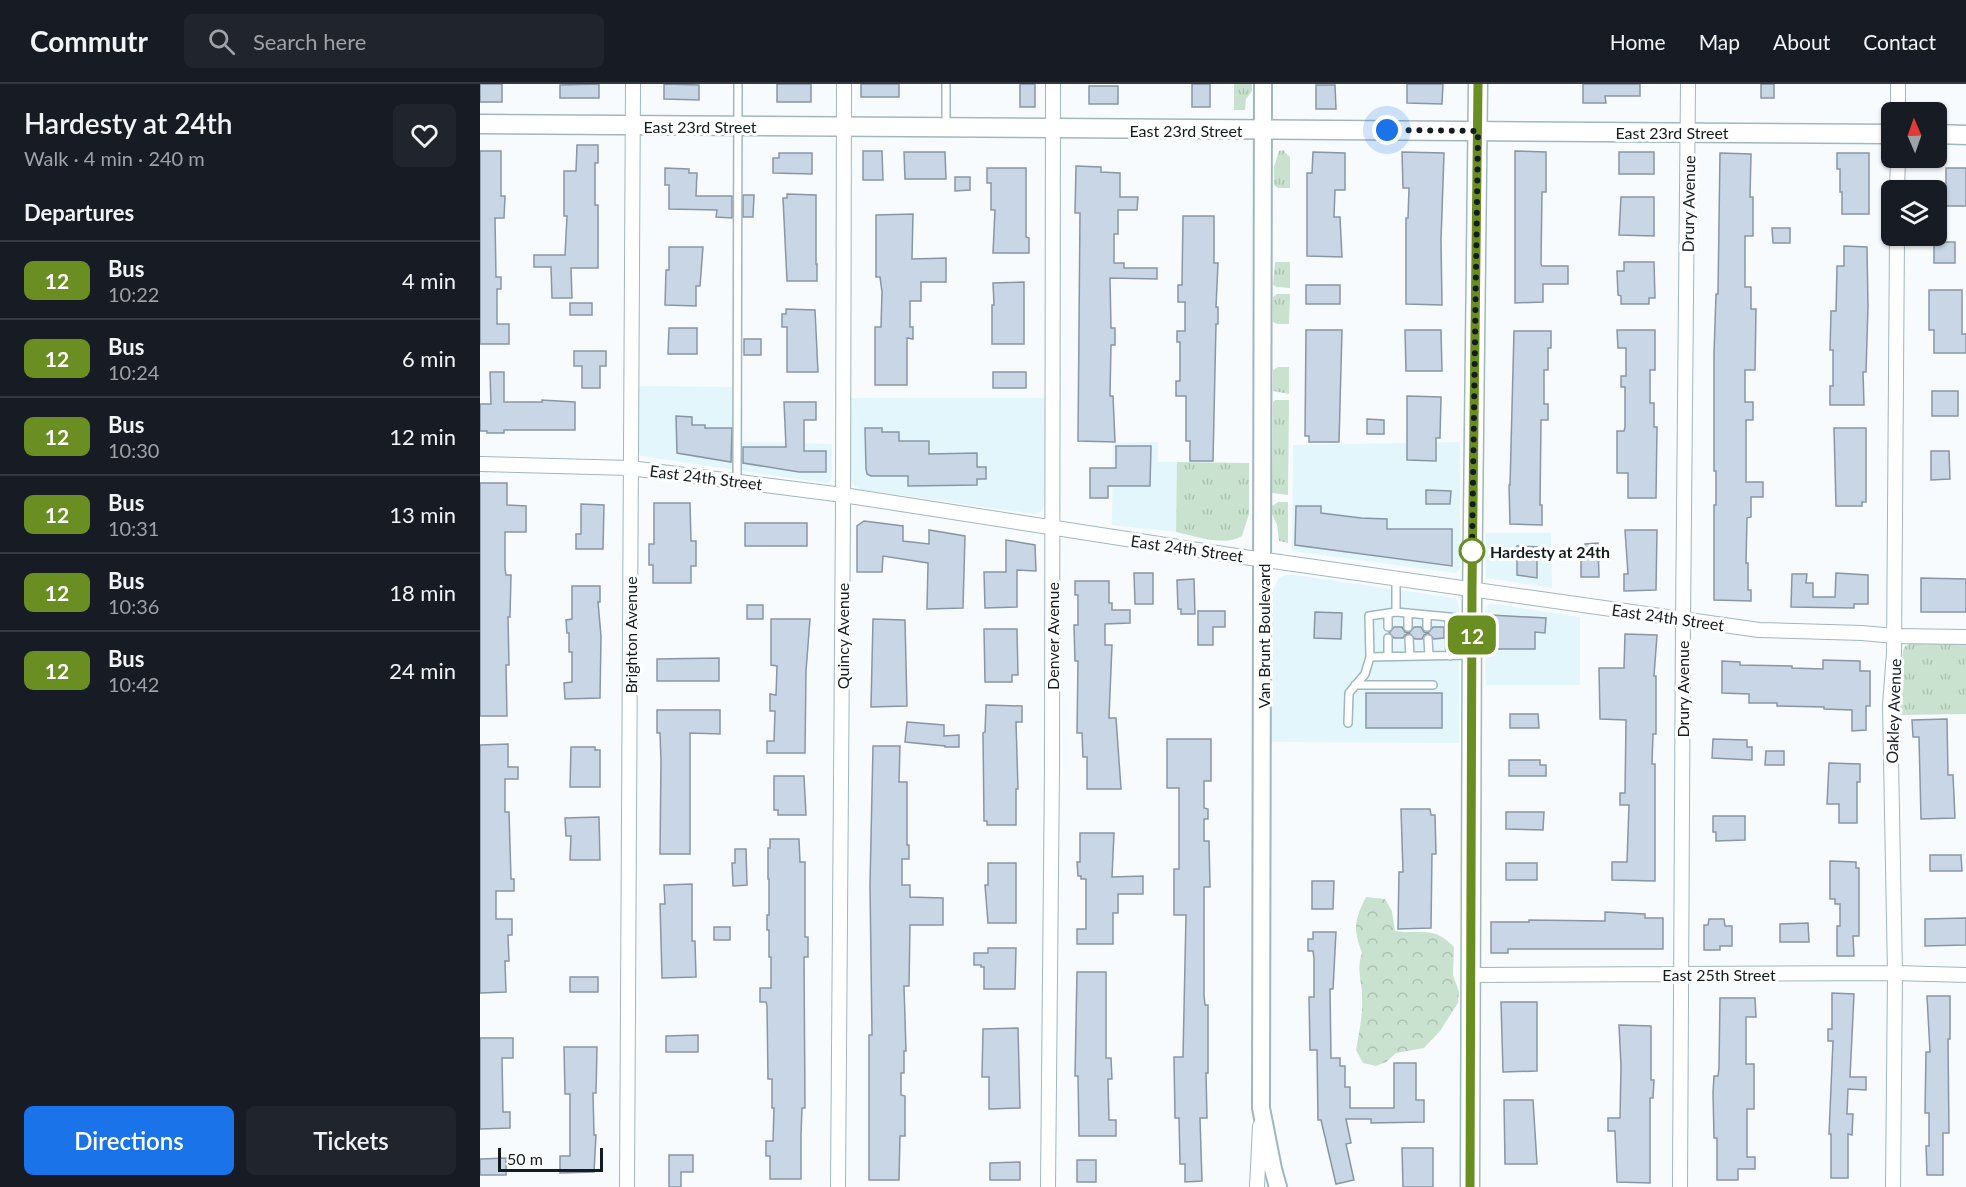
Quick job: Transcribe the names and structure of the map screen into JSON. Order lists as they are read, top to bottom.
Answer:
{
  "streets": {
    "main road": ["East 23rd Street"],
    "street": [
      "Drury Avenue",
      "East 24th Street",
      "Brighton Avenue",
      "Quincy Avenue",
      "Denver Avenue",
      "Van Brunt Boulevard",
      "Oakley Avenue",
      "East 25th Street"
    ]
  },
  "crossings": [
    ["East 23rd Street", "Drury Avenue"],
    ["East 23rd Street", "Brighton Avenue"],
    ["East 23rd Street", "Quincy Avenue"],
    ["East 23rd Street", "Denver Avenue"],
    ["East 23rd Street", "Van Brunt Boulevard"],
    ["Drury Avenue", "East 24th Street"],
    ["Drury Avenue", "East 25th Street"],
    ["East 24th Street", "Brighton Avenue"],
    ["East 24th Street", "Quincy Avenue"],
    ["East 24th Street", "Denver Avenue"],
    ["East 24th Street", "Van Brunt Boulevard"],
    ["East 24th Street", "Oakley Avenue"],
    ["Oakley Avenue", "East 25th Street"]
  ],
  "places": ["Hardesty at 24th"],
  "lines": ["bus line 12"],
  "scale_bar": "50 m",
  "north": "top",
  "page": {
    "header": "Commutr",
    "search": "Search here",
    "nav": [
      "Home",
      "Map",
      "About",
      "Contact"
    ],
    "heading": [
      ["Hardesty at 24th", "Walk · 4 min · 240 m"],
      "Departures"
    ],
    "on_map": "12",
    "list": [
      {
        "mark": "12",
        "name": "Bus",
        "note": "10:22",
        "value": "4 min"
      },
      {
        "mark": "12",
        "name": "Bus",
        "note": "10:24",
        "value": "6 min"
      },
      {
        "mark": "12",
        "name": "Bus",
        "note": "10:30",
        "value": "12 min"
      },
      {
        "mark": "12",
        "name": "Bus",
        "note": "10:31",
        "value": "13 min"
      },
      {
        "mark": "12",
        "name": "Bus",
        "note": "10:36",
        "value": "18 min"
      },
      {
        "mark": "12",
        "name": "Bus",
        "note": "10:42",
        "value": "24 min"
      }
    ],
    "buttons": ["Directions", "Tickets"],
    "scale": "50 m"
  }
}
